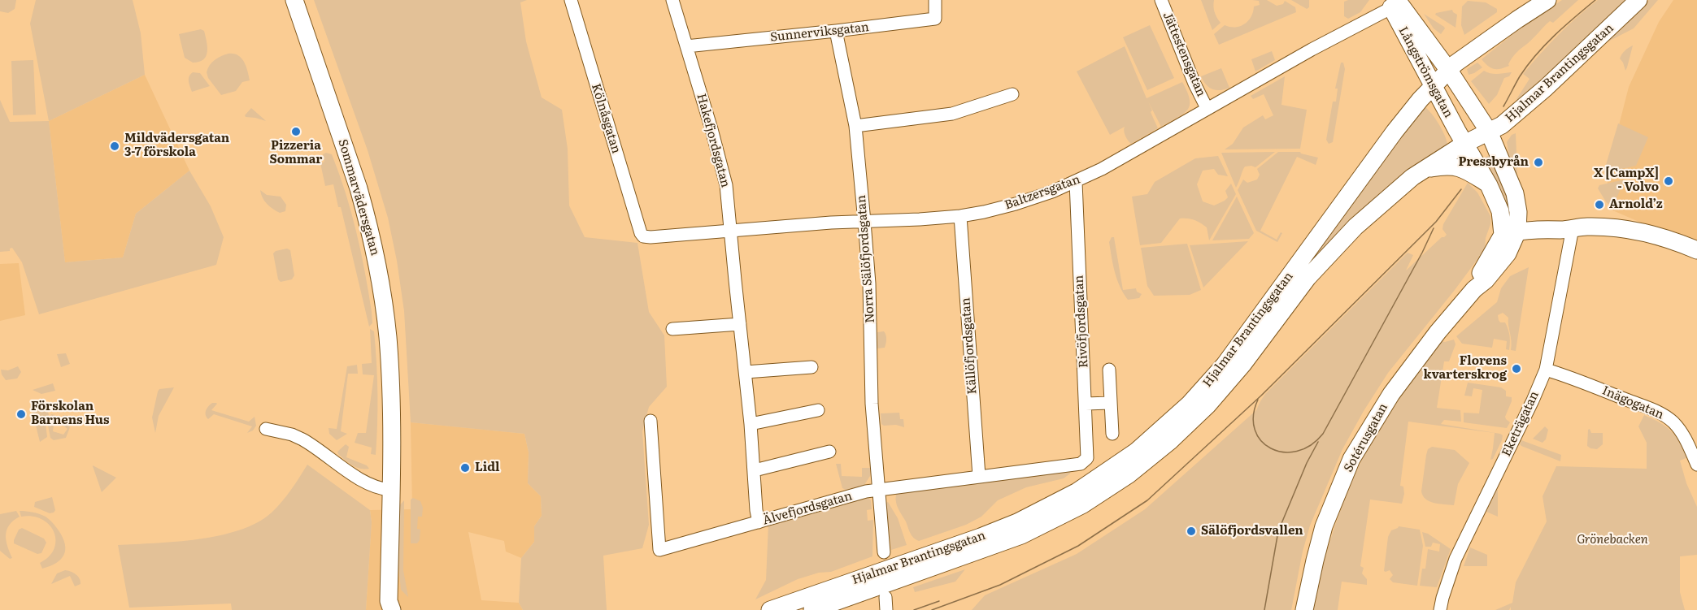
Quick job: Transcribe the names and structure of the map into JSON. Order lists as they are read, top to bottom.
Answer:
{
  "streets": {
    "main road": [
      "Långströmsgatan",
      "Hjalmar Brantingsgatan",
      "Sommarvädersgatan",
      "Sotérusgatan"
    ],
    "street": [
      "Sunnerviksgatan",
      "Jättestensgatan",
      "Kölnåsgatan",
      "Hakefjordsgatan",
      "Baltzersgatan",
      "Norra Sälöfjordsgatan",
      "Rivöfjordsgatan",
      "Källöfjordsgatan",
      "Inägogatan",
      "Eketrägatan",
      "Älvefjordsgatan"
    ]
  },
  "crossings": [
    ["Sunnerviksgatan", "Hakefjordsgatan"],
    ["Sunnerviksgatan", "Norra Sälöfjordsgatan"],
    ["Jättestensgatan", "Baltzersgatan"],
    ["Långströmsgatan", "Hjalmar Brantingsgatan"],
    ["Långströmsgatan", "Baltzersgatan"],
    ["Kölnåsgatan", "Baltzersgatan"],
    ["Hakefjordsgatan", "Baltzersgatan"],
    ["Hakefjordsgatan", "Älvefjordsgatan"],
    ["Baltzersgatan", "Norra Sälöfjordsgatan"],
    ["Baltzersgatan", "Rivöfjordsgatan"],
    ["Baltzersgatan", "Källöfjordsgatan"],
    ["Norra Sälöfjordsgatan", "Älvefjordsgatan"],
    ["Rivöfjordsgatan", "Älvefjordsgatan"],
    ["Källöfjordsgatan", "Älvefjordsgatan"],
    ["Inägogatan", "Eketrägatan"]
  ],
  "parks": ["Grönebacken"],
  "places": [
    "Pizzeria Sommar",
    "Mildvädersgatan 3-7 förskola",
    "Pressbyrån",
    "X [CampX] - Volvo",
    "Arnold’z",
    "Florens kvarterskrog",
    "Förskolan Barnens Hus",
    "Lidl",
    "Sälöfjordsvallen"
  ]
}
